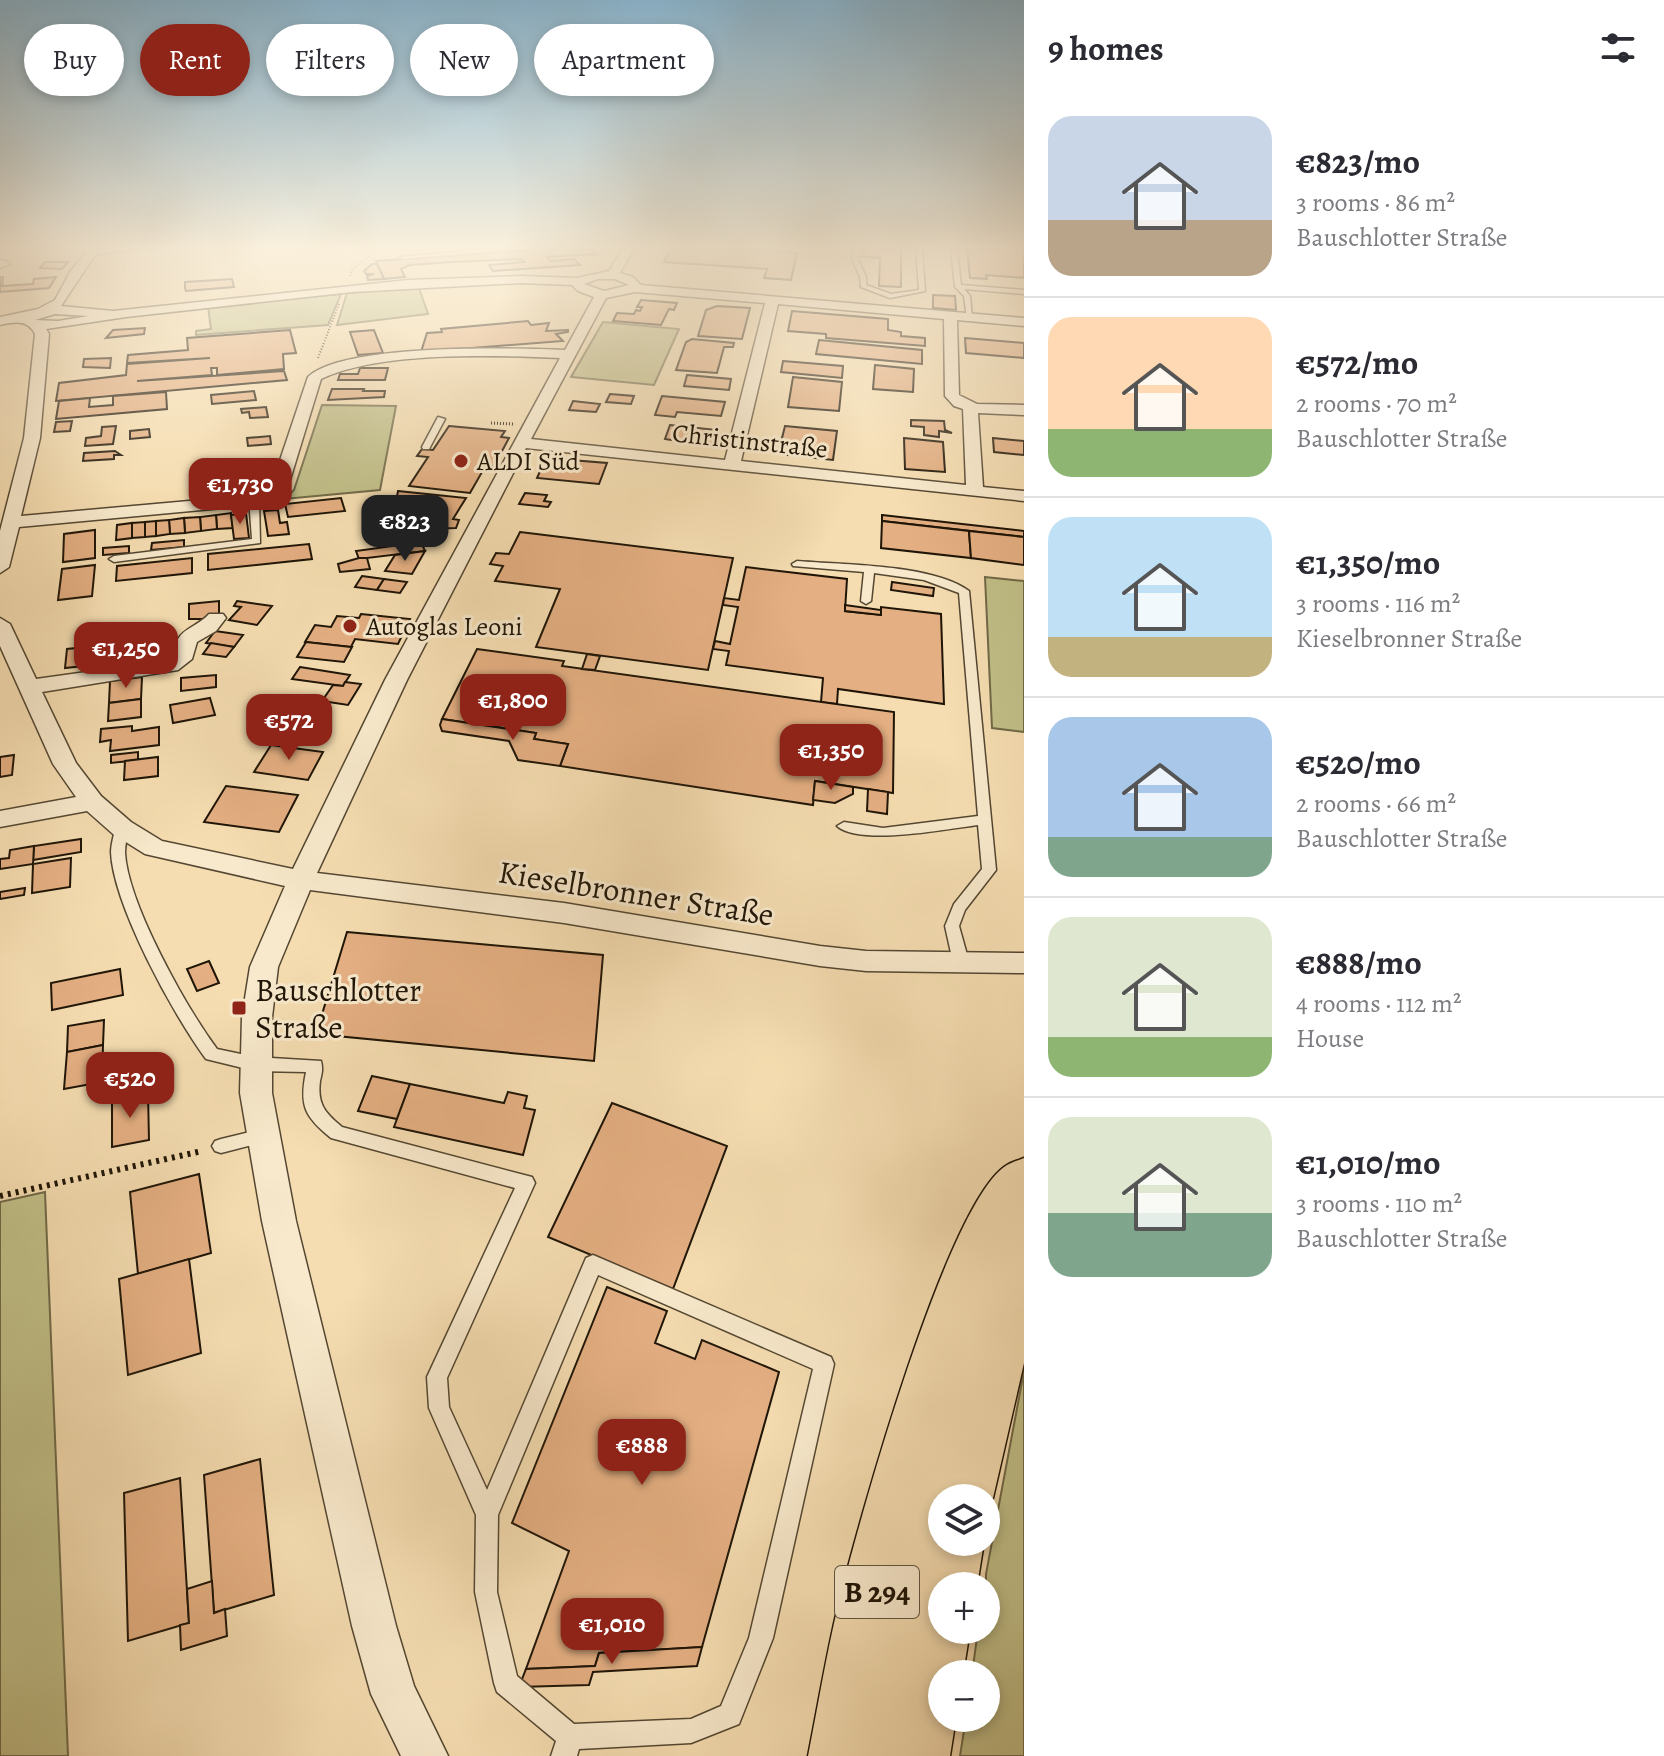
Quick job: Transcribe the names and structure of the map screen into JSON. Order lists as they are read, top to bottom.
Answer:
{
  "streets": {
    "main road": ["B 294"],
    "street": ["Christinstraße", "Kieselbronner Straße"]
  },
  "places": {
    "other": ["ALDI Süd", "Autoglas Leoni"],
    "transit": ["Bauschlotter Straße"]
  },
  "page": {
    "heading": "9 homes",
    "chip": [
      "Buy",
      "Rent",
      "Filters",
      "New",
      "Apartment"
    ],
    "list": [
      {
        "name": "€823/mo",
        "note": "3 rooms · 86 m² · Bauschlotter Straße"
      },
      {
        "name": "€572/mo",
        "note": "2 rooms · 70 m² · Bauschlotter Straße"
      },
      {
        "name": "€1,350/mo",
        "note": "3 rooms · 116 m² · Kieselbronner Straße"
      },
      {
        "name": "€520/mo",
        "note": "2 rooms · 66 m² · Bauschlotter Straße"
      },
      {
        "name": "€888/mo",
        "note": "4 rooms · 112 m² · House"
      },
      {
        "name": "€1,010/mo",
        "note": "3 rooms · 110 m² · Bauschlotter Straße"
      }
    ],
    "price": [
      "€1,730",
      "€823",
      "€1,250",
      "€1,800",
      "€572",
      "€1,350",
      "€520",
      "€888",
      "€1,010"
    ],
    "map_buttons": ["+", "−"]
  }
}
